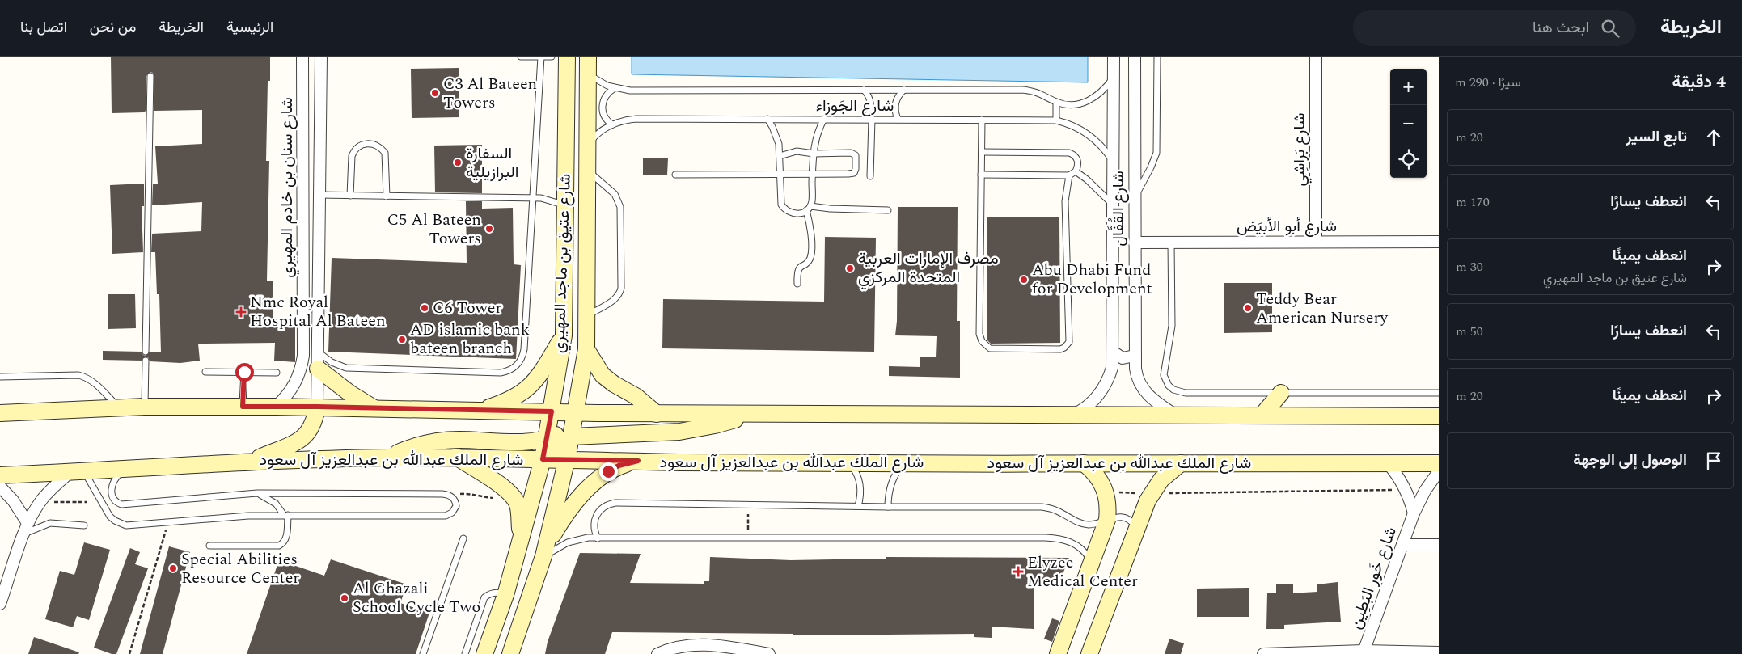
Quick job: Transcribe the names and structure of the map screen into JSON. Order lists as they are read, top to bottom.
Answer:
{
  "streets": {
    "main road": ["شارع عتيق بن ماجد المهيري", "شارع الملك عبدالله بن عبدالعزيز آل سعود"],
    "street": [
      "شارع بَراشِي",
      "شارع سنان بن خادم المهيري",
      "شارع القُفَّال",
      "شارع أبو الأبيَض",
      "شارع خَور البَطِين"
    ],
    "lane": ["شارع الجَوزاء"]
  },
  "crossings": [
    ["شارع الجَوزاء", "شارع القُفَّال"],
    ["شارع الجَوزاء", "شارع عتيق بن ماجد المهيري"],
    ["شارع بَراشِي", "شارع أبو الأبيَض"],
    ["شارع القُفَّال", "شارع أبو الأبيَض"],
    ["شارع عتيق بن ماجد المهيري", "شارع الملك عبدالله بن عبدالعزيز آل سعود"],
    ["شارع الملك عبدالله بن عبدالعزيز آل سعود", "شارع خَور البَطِين"]
  ],
  "places": {
    "other": [
      "C3 Al Bateen Towers",
      "السفارة البرازيلية",
      "C5 Al Bateen Towers",
      "مصرف الإمارات العربية المتحدة المركزي",
      "Abu Dhabi Fund for Development",
      "C6 Tower",
      "Teddy Bear American Nursery",
      "AD islamic bank bateen branch",
      "Special Abilities Resource Center",
      "Al Ghazali School Cycle Two"
    ],
    "health": ["Nmc Royal Hospital Al Bateen", "Elyzee Medical Center"]
  },
  "page": {
    "header": "الخريطة",
    "search": "ابحث هنا",
    "nav": [
      "الرئيسية",
      "الخريطة",
      "من نحن",
      "اتصل بنا"
    ],
    "heading": ["4 دقيقة", "سيرًا · 290 m"],
    "map_buttons": ["+", "−"],
    "list": [
      ["تابع السير", "20 m"],
      ["انعطف يسارًا", "170 m"],
      ["انعطف يمينًا", "شارع عتيق بن ماجد المهيري", "30 m"],
      ["انعطف يسارًا", "50 m"],
      ["انعطف يمينًا", "20 m"],
      "الوصول إلى الوجهة"
    ]
  }
}
